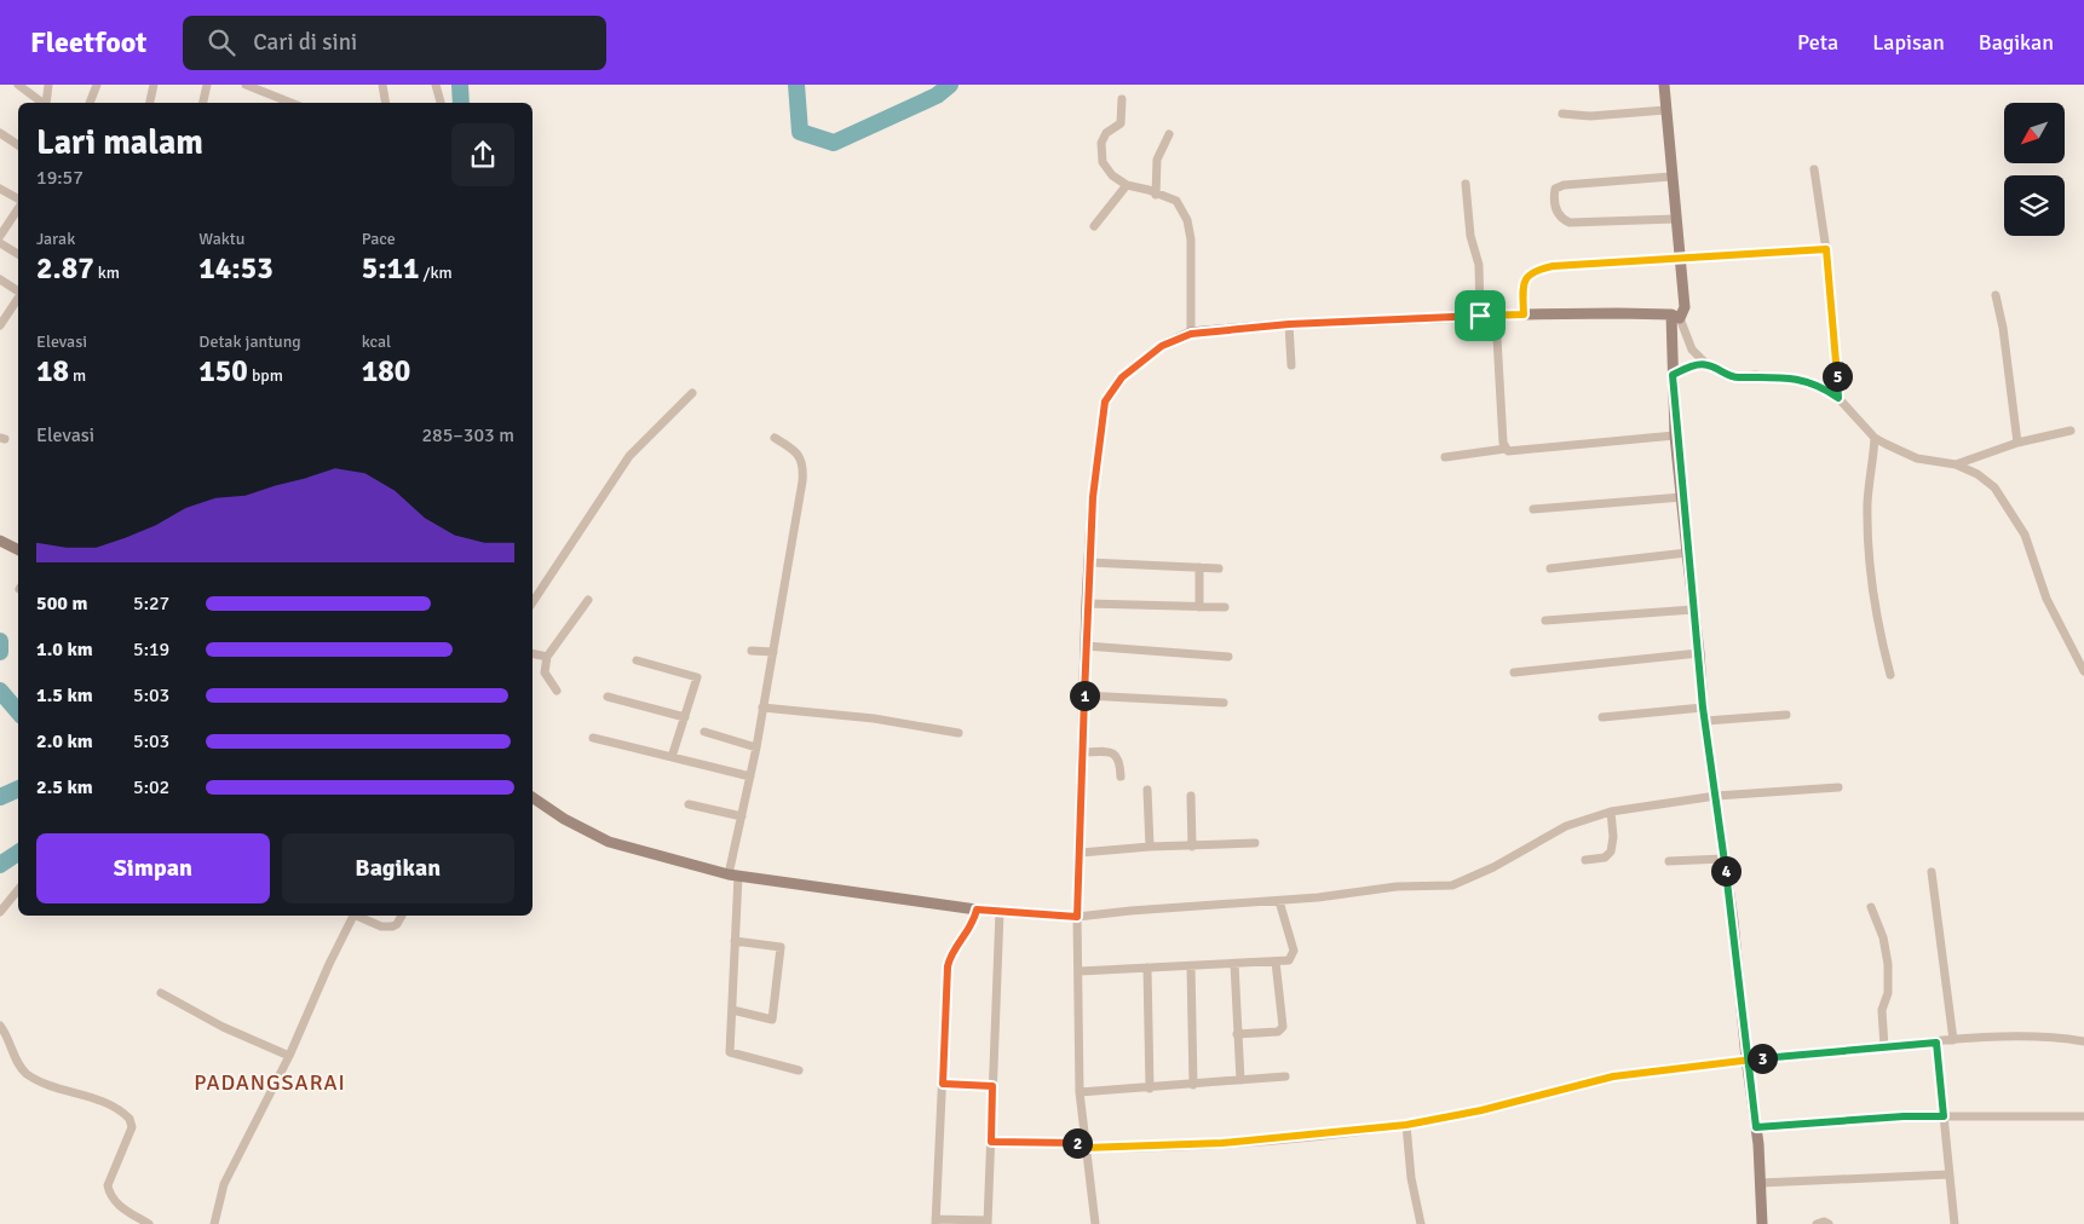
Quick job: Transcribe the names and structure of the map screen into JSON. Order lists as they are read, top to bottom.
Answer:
{
  "districts": ["PADANGSARAI"],
  "north": "bottom left",
  "page": {
    "header": "Fleetfoot",
    "search": "Cari di sini",
    "nav": ["Peta", "Lapisan", "Bagikan"],
    "heading": ["Lari malam", "19:57"],
    "stats": [
      ["Jarak", "2.87 km"],
      ["Waktu", "14:53"],
      ["Pace", "5:11 /km"],
      ["Elevasi", "18 m"],
      ["Detak jantung", "150 bpm"],
      ["kcal", "180"]
    ],
    "pins": [
      "5",
      "1",
      "4",
      "3",
      "2"
    ],
    "chart": ["Elevasi", "285–303 m"],
    "list": [
      {
        "name": "500 m",
        "note": "5:27"
      },
      {
        "name": "1.0 km",
        "note": "5:19"
      },
      {
        "name": "1.5 km",
        "note": "5:03"
      },
      {
        "name": "2.0 km",
        "note": "5:03"
      },
      {
        "name": "2.5 km",
        "note": "5:02"
      }
    ],
    "buttons": ["Simpan", "Bagikan"]
  }
}
